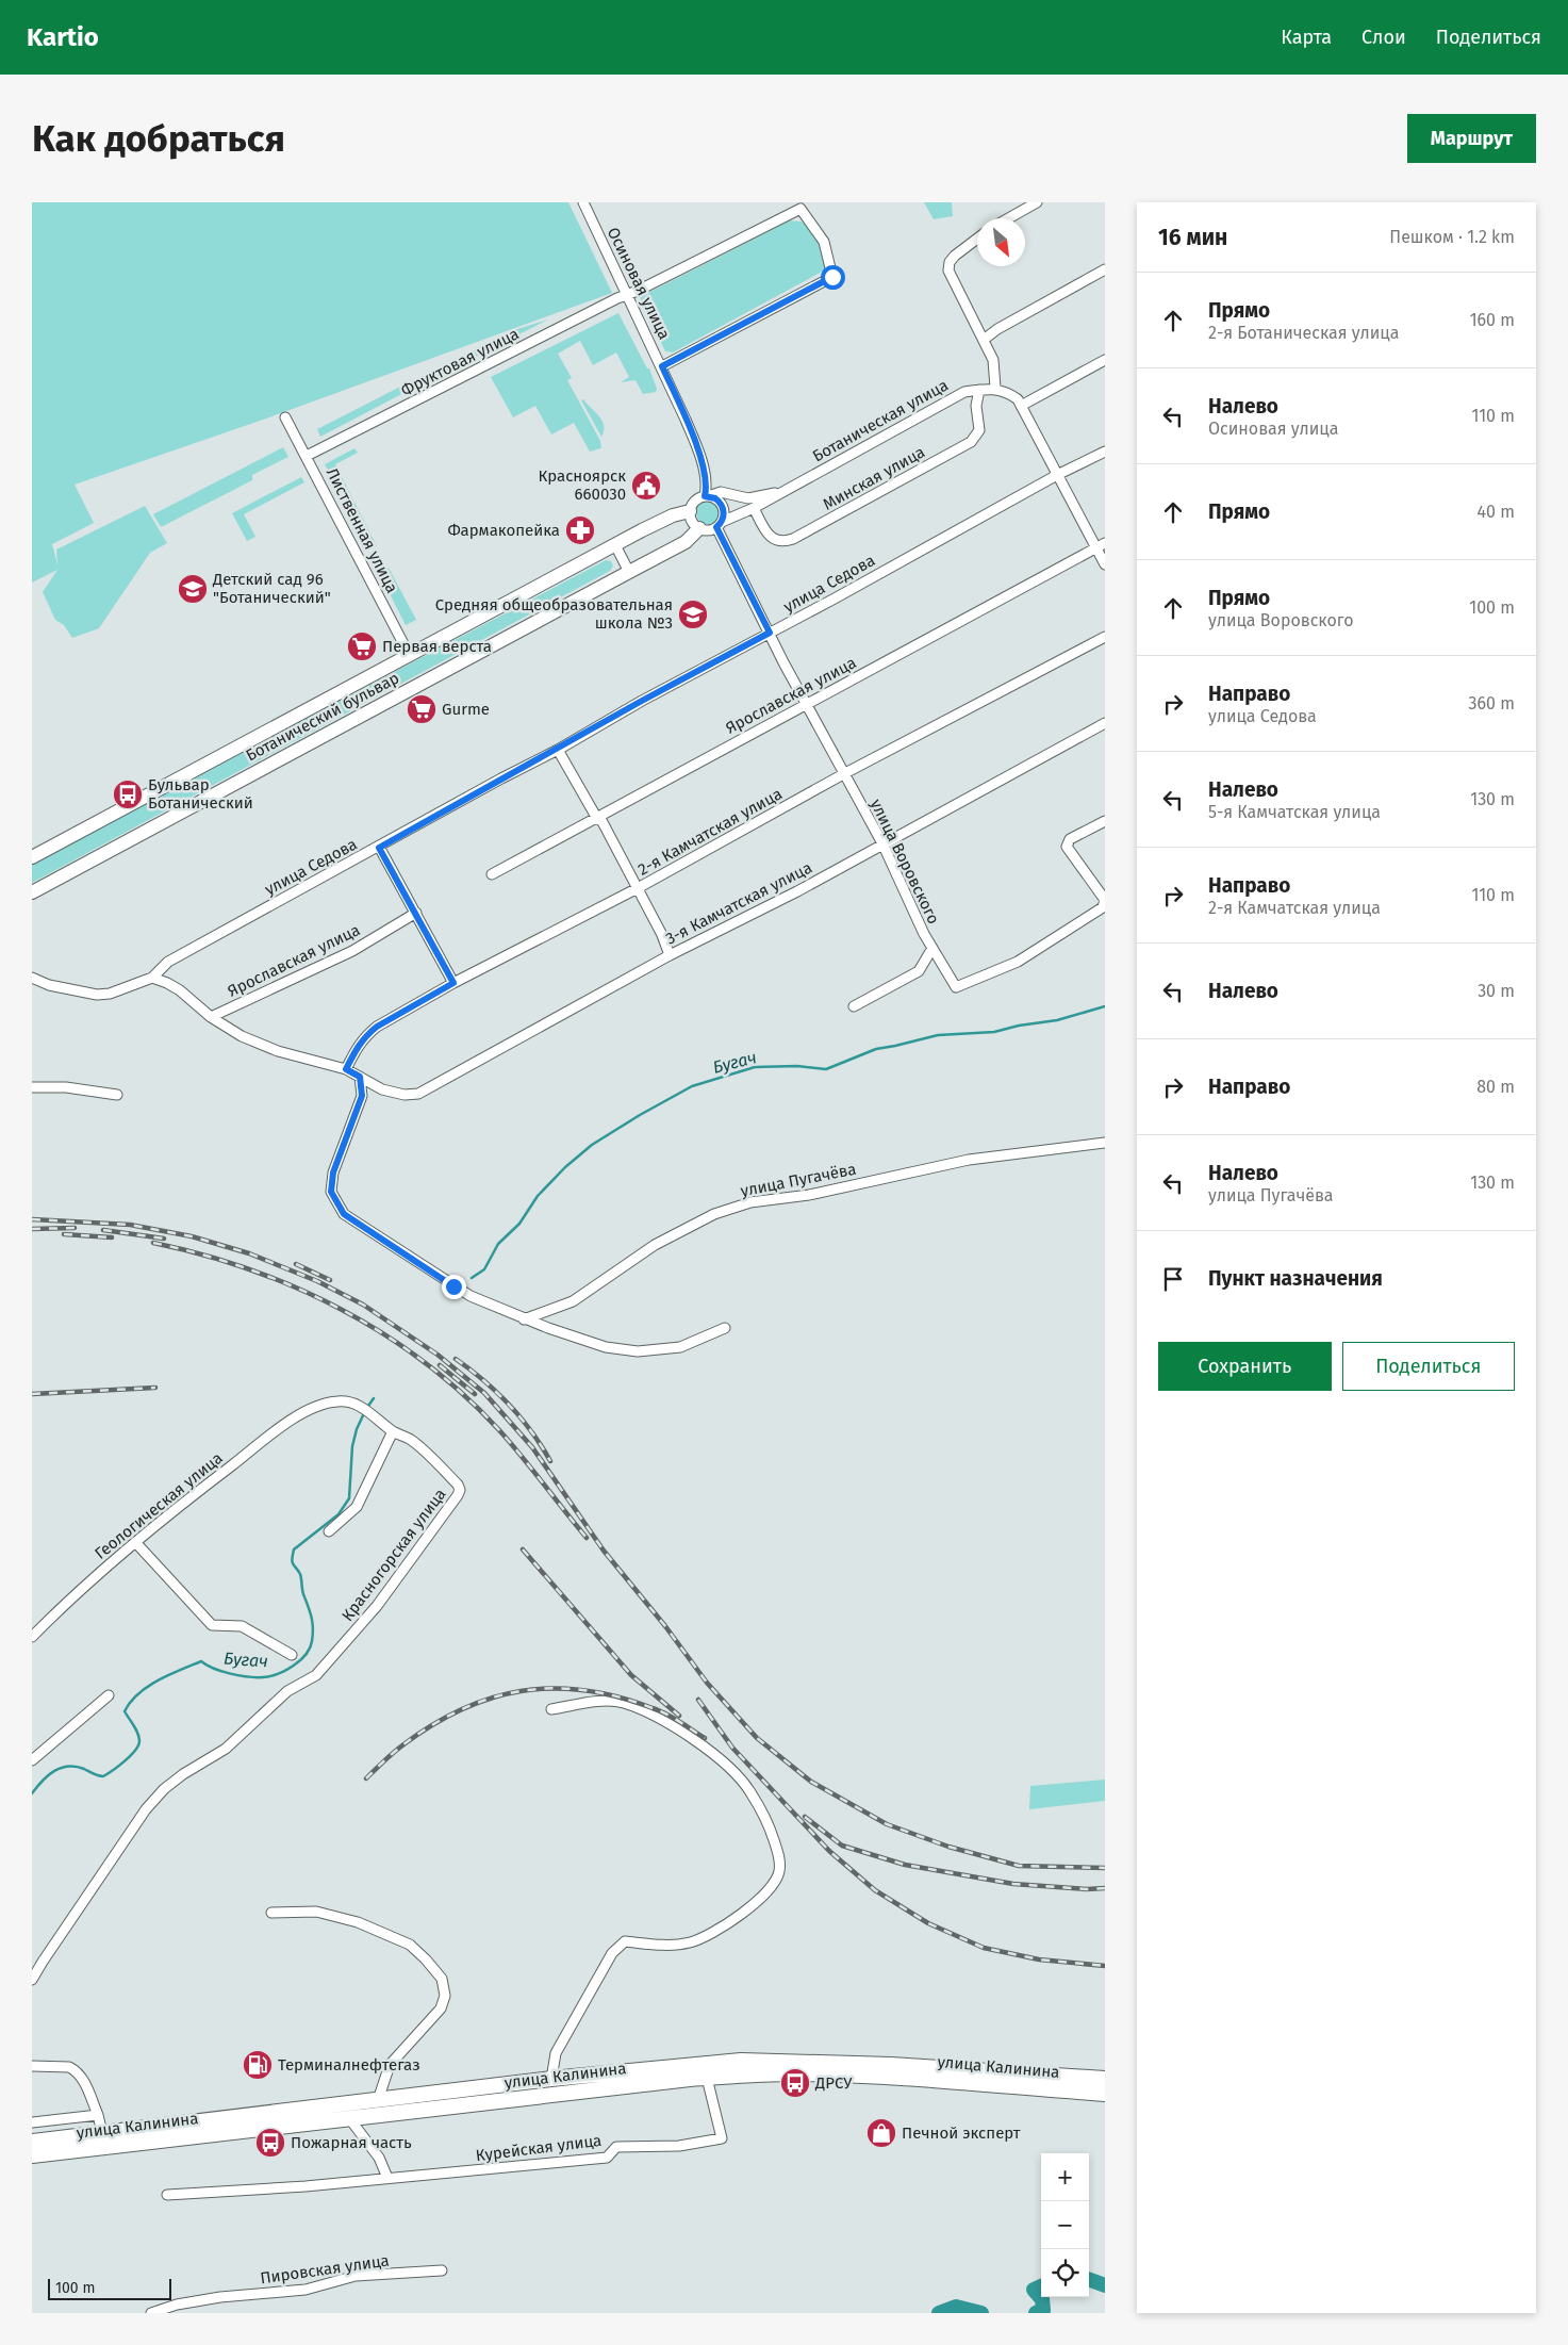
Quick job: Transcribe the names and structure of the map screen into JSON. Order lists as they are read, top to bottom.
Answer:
{
  "streets": {
    "main road": ["улица Калинина"],
    "street": [
      "Осиновая улица",
      "Фруктовая улица",
      "Ботаническая улица",
      "Минская улица",
      "Лиственная улица",
      "улица Седова",
      "Ярославская улица",
      "Ботанический бульвар",
      "2-я Камчатская улица",
      "улица Воровского",
      "3-я Камчатская улица",
      "улица Пугачёва",
      "Геологическая улица",
      "Красногорская улица",
      "Курейская улица",
      "Пировская улица"
    ]
  },
  "crossings": [
    ["Осиновая улица", "Фруктовая улица"],
    ["Осиновая улица", "Ботаническая улица"],
    ["Осиновая улица", "Ботанический бульвар"],
    ["Осиновая улица", "улица Воровского"],
    ["Фруктовая улица", "Лиственная улица"],
    ["Ботаническая улица", "Минская улица"],
    ["Ботаническая улица", "Ботанический бульвар"],
    ["Ботаническая улица", "улица Воровского"],
    ["Лиственная улица", "Ботанический бульвар"],
    ["улица Седова", "улица Воровского"],
    ["улица Седова", "3-я Камчатская улица"],
    ["Ярославская улица", "улица Воровского"],
    ["Ярославская улица", "3-я Камчатская улица"],
    ["Ботанический бульвар", "улица Воровского"],
    ["2-я Камчатская улица", "улица Воровского"],
    ["2-я Камчатская улица", "3-я Камчатская улица"],
    ["улица Воровского", "3-я Камчатская улица"],
    ["Геологическая улица", "Красногорская улица"],
    ["улица Калинина", "Курейская улица"]
  ],
  "water": ["Бугач"],
  "places": {
    "public building": ["Красноярск 660030"],
    "pharmacy": ["Фармакопейка"],
    "school or university": ["Детский сад 96 \"Ботанический\"", "Средняя общеобразовательная школа №3"],
    "supermarket": ["Первая верста", "Gurme"],
    "bus stop": ["Бульвар Ботанический", "ДРСУ", "Пожарная часть"],
    "fuel station": ["Терминалнефтегаз"],
    "shop": ["Печной эксперт"]
  },
  "scale_bar": "100 m",
  "north": "bottom right",
  "page": {
    "header": "Kartio",
    "nav": ["Карта", "Слои", "Поделиться"],
    "buttons": [
      "Маршрут",
      ["Сохранить", "Поделиться"]
    ],
    "title": "Как добраться",
    "heading": ["16 мин", "Пешком · 1.2 km"],
    "list": [
      ["Прямо", "2-я Ботаническая улица", "160 m"],
      ["Налево", "Осиновая улица", "110 m"],
      ["Прямо", "40 m"],
      ["Прямо", "улица Воровского", "100 m"],
      ["Направо", "улица Седова", "360 m"],
      ["Налево", "5-я Камчатская улица", "130 m"],
      ["Направо", "2-я Камчатская улица", "110 m"],
      ["Налево", "30 m"],
      ["Направо", "80 m"],
      ["Налево", "улица Пугачёва", "130 m"],
      "Пункт назначения"
    ],
    "map_buttons": ["+", "−"],
    "scale": "100 m"
  }
}
